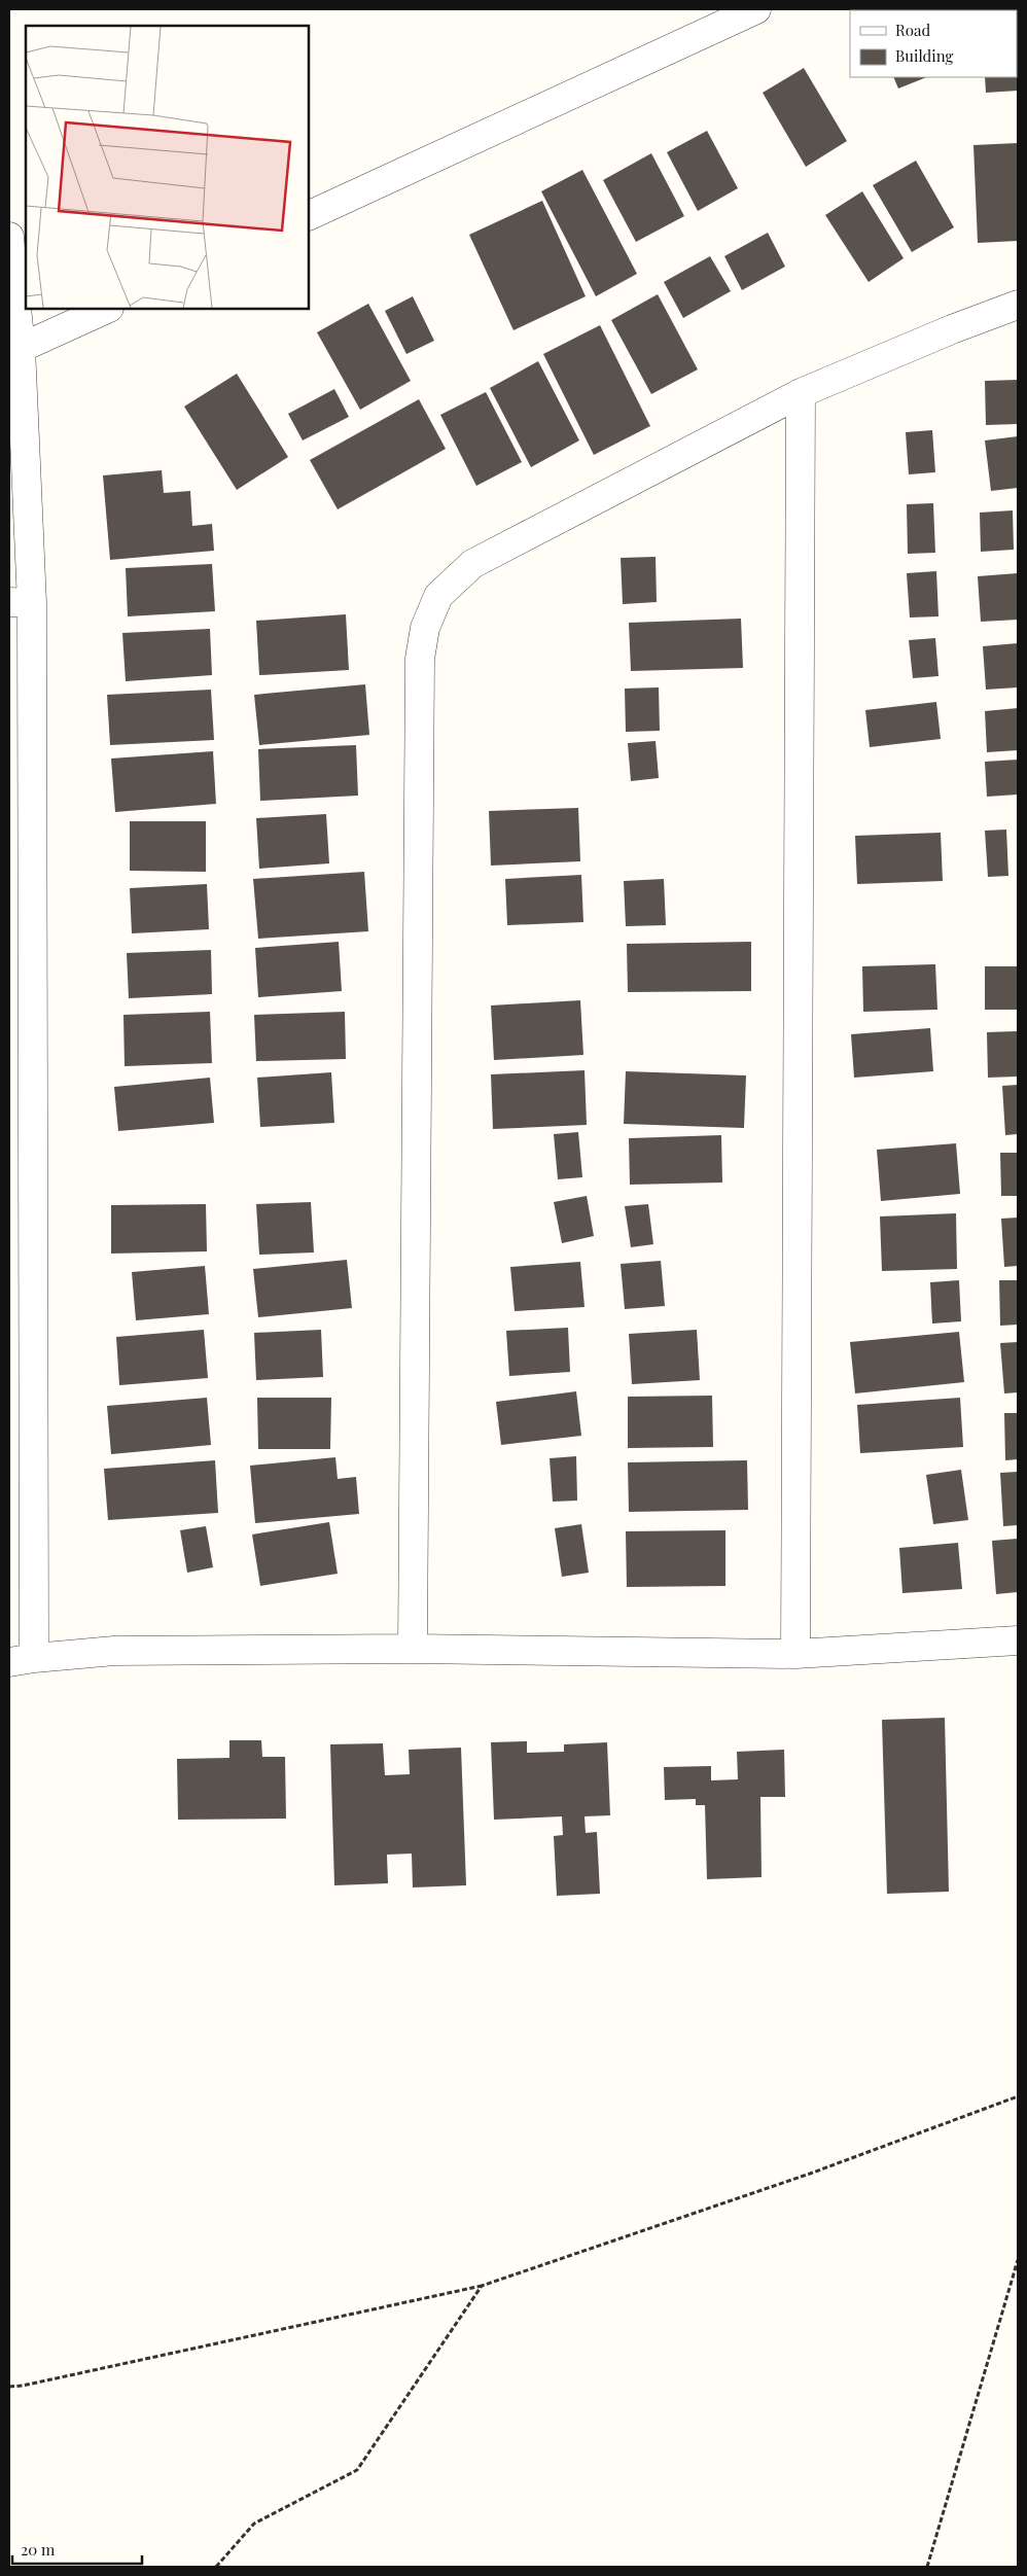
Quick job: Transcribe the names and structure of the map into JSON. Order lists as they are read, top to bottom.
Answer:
{
  "legend": ["Road", "Building"],
  "scale_bar": "20 m"
}
